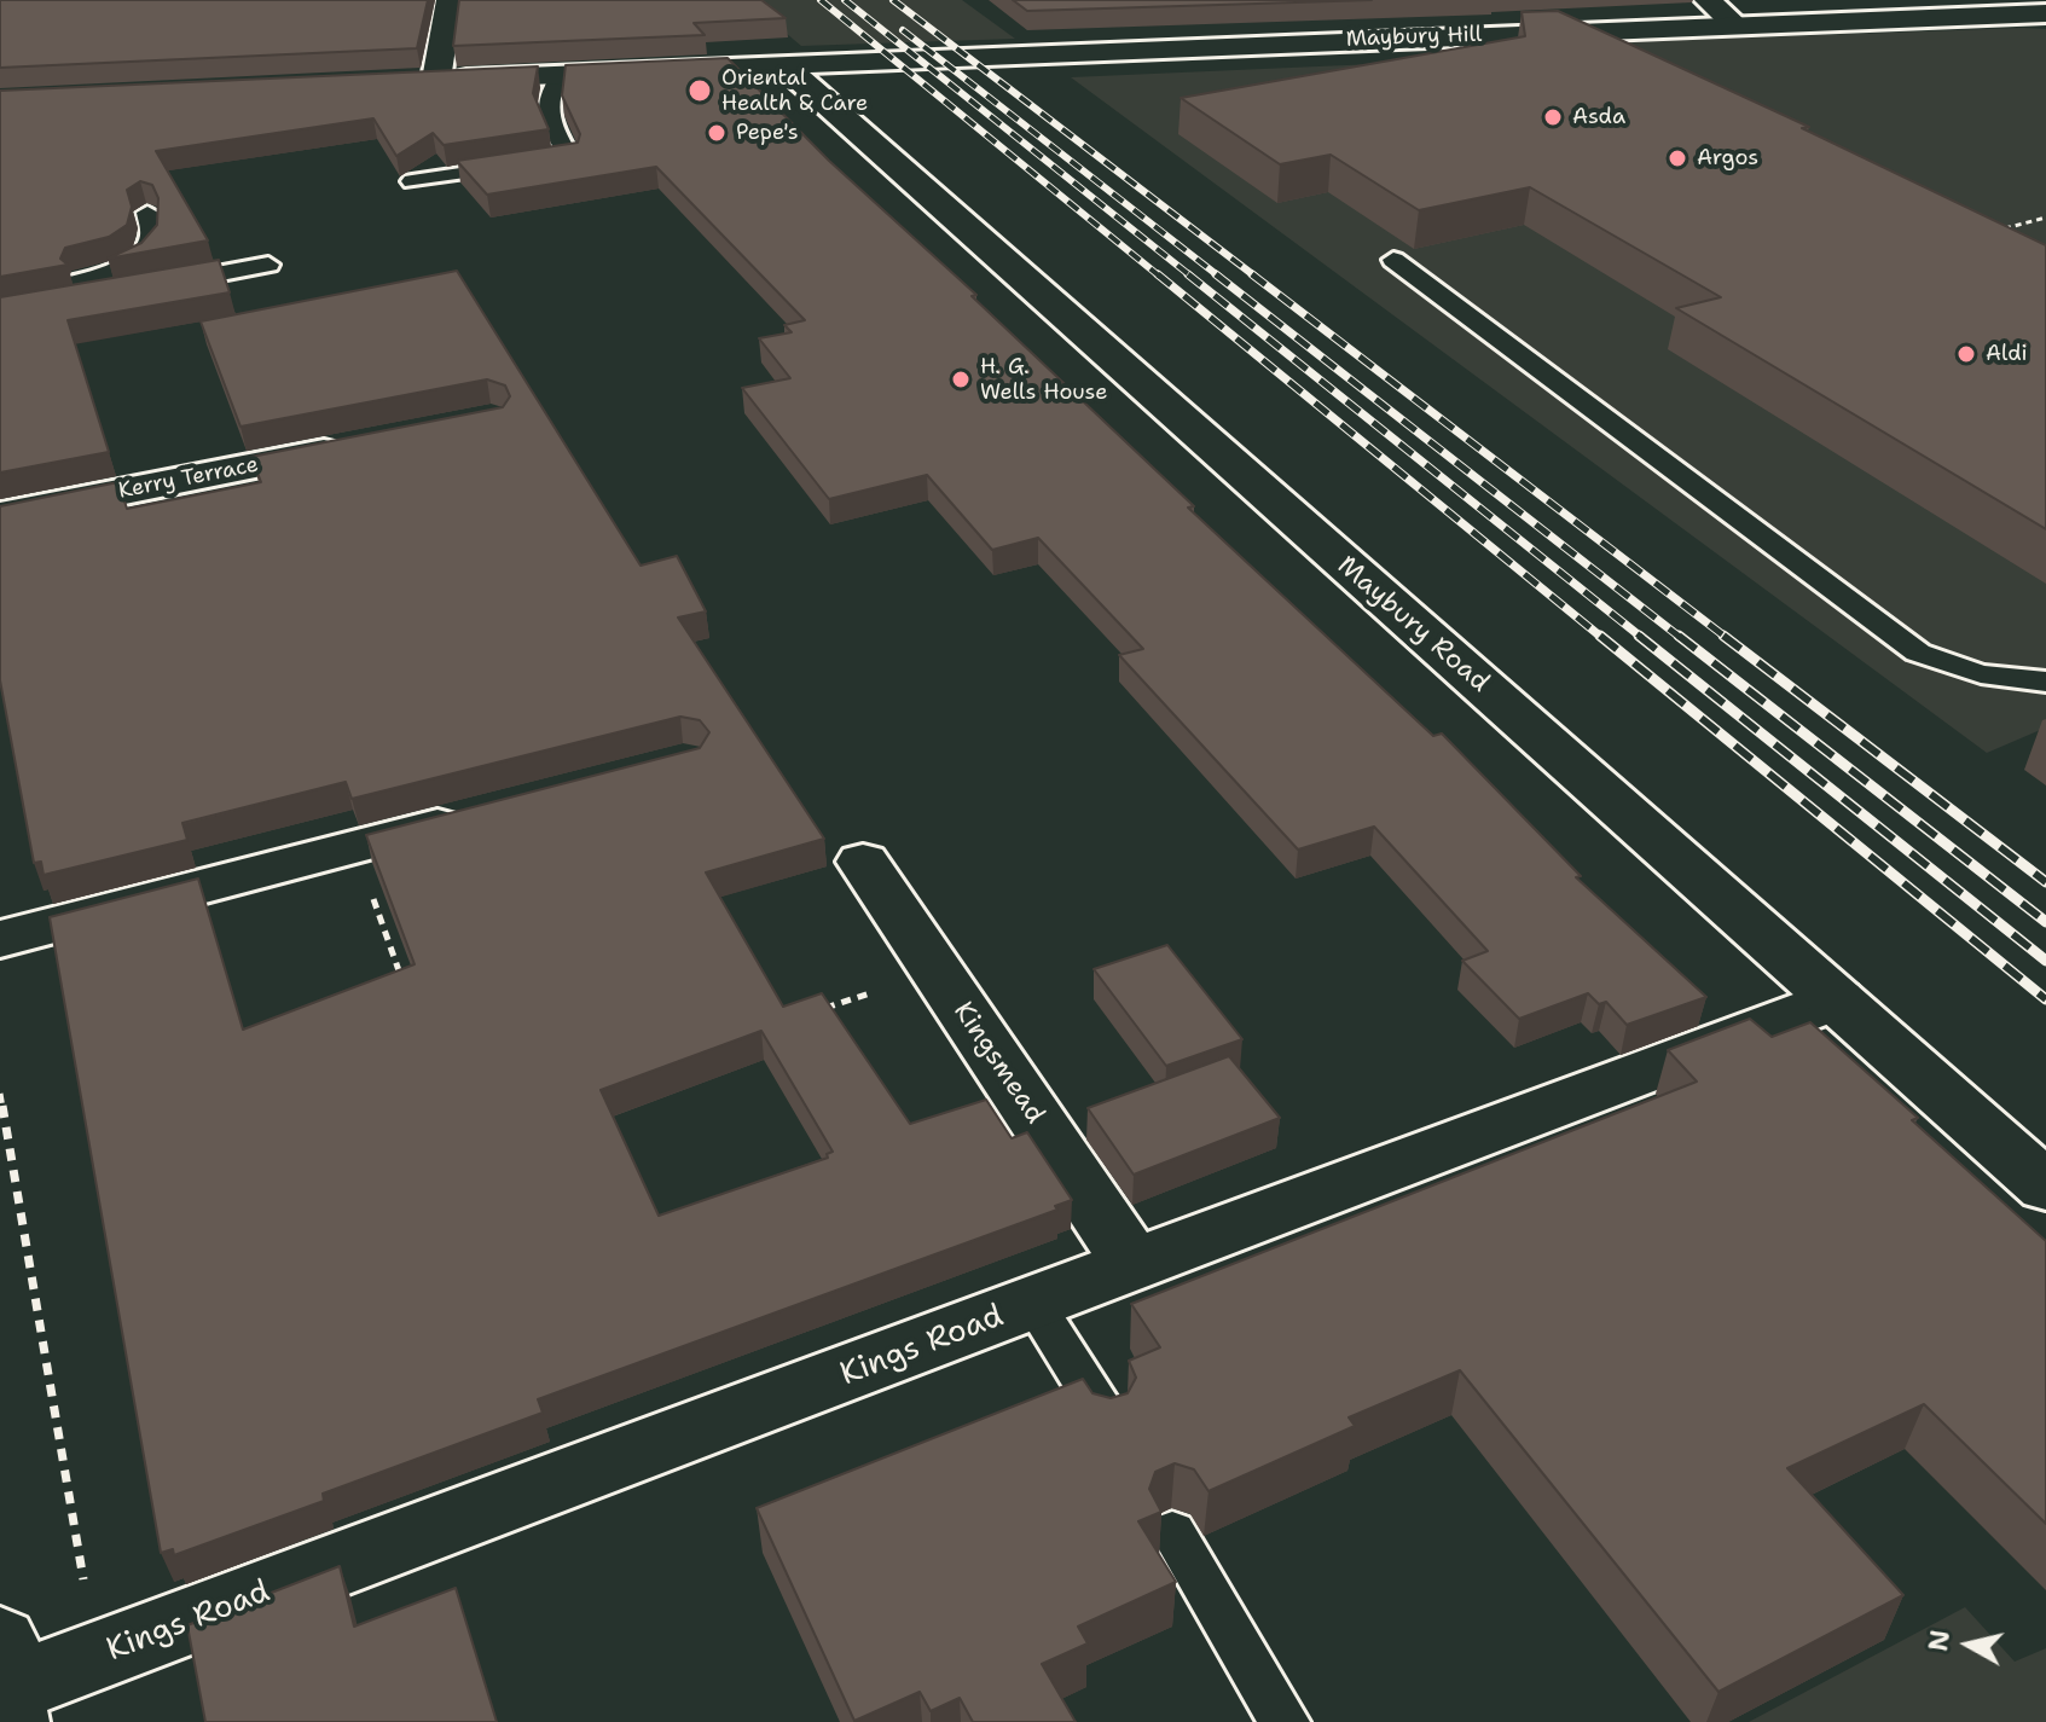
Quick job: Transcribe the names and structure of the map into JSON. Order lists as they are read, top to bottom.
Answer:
{
  "streets": {
    "street": [
      "Maybury Hill",
      "Kerry Terrace",
      "Maybury Road",
      "Kingsmead",
      "Kings Road"
    ]
  },
  "crossings": [
    ["Maybury Hill", "Maybury Road"],
    ["Maybury Road", "Kings Road"],
    ["Kingsmead", "Kings Road"]
  ],
  "places": [
    "Oriental Health & Care",
    "Asda",
    "Pepe's",
    "Argos",
    "Aldi",
    "H. G. Wells House"
  ],
  "north": "left"
}
